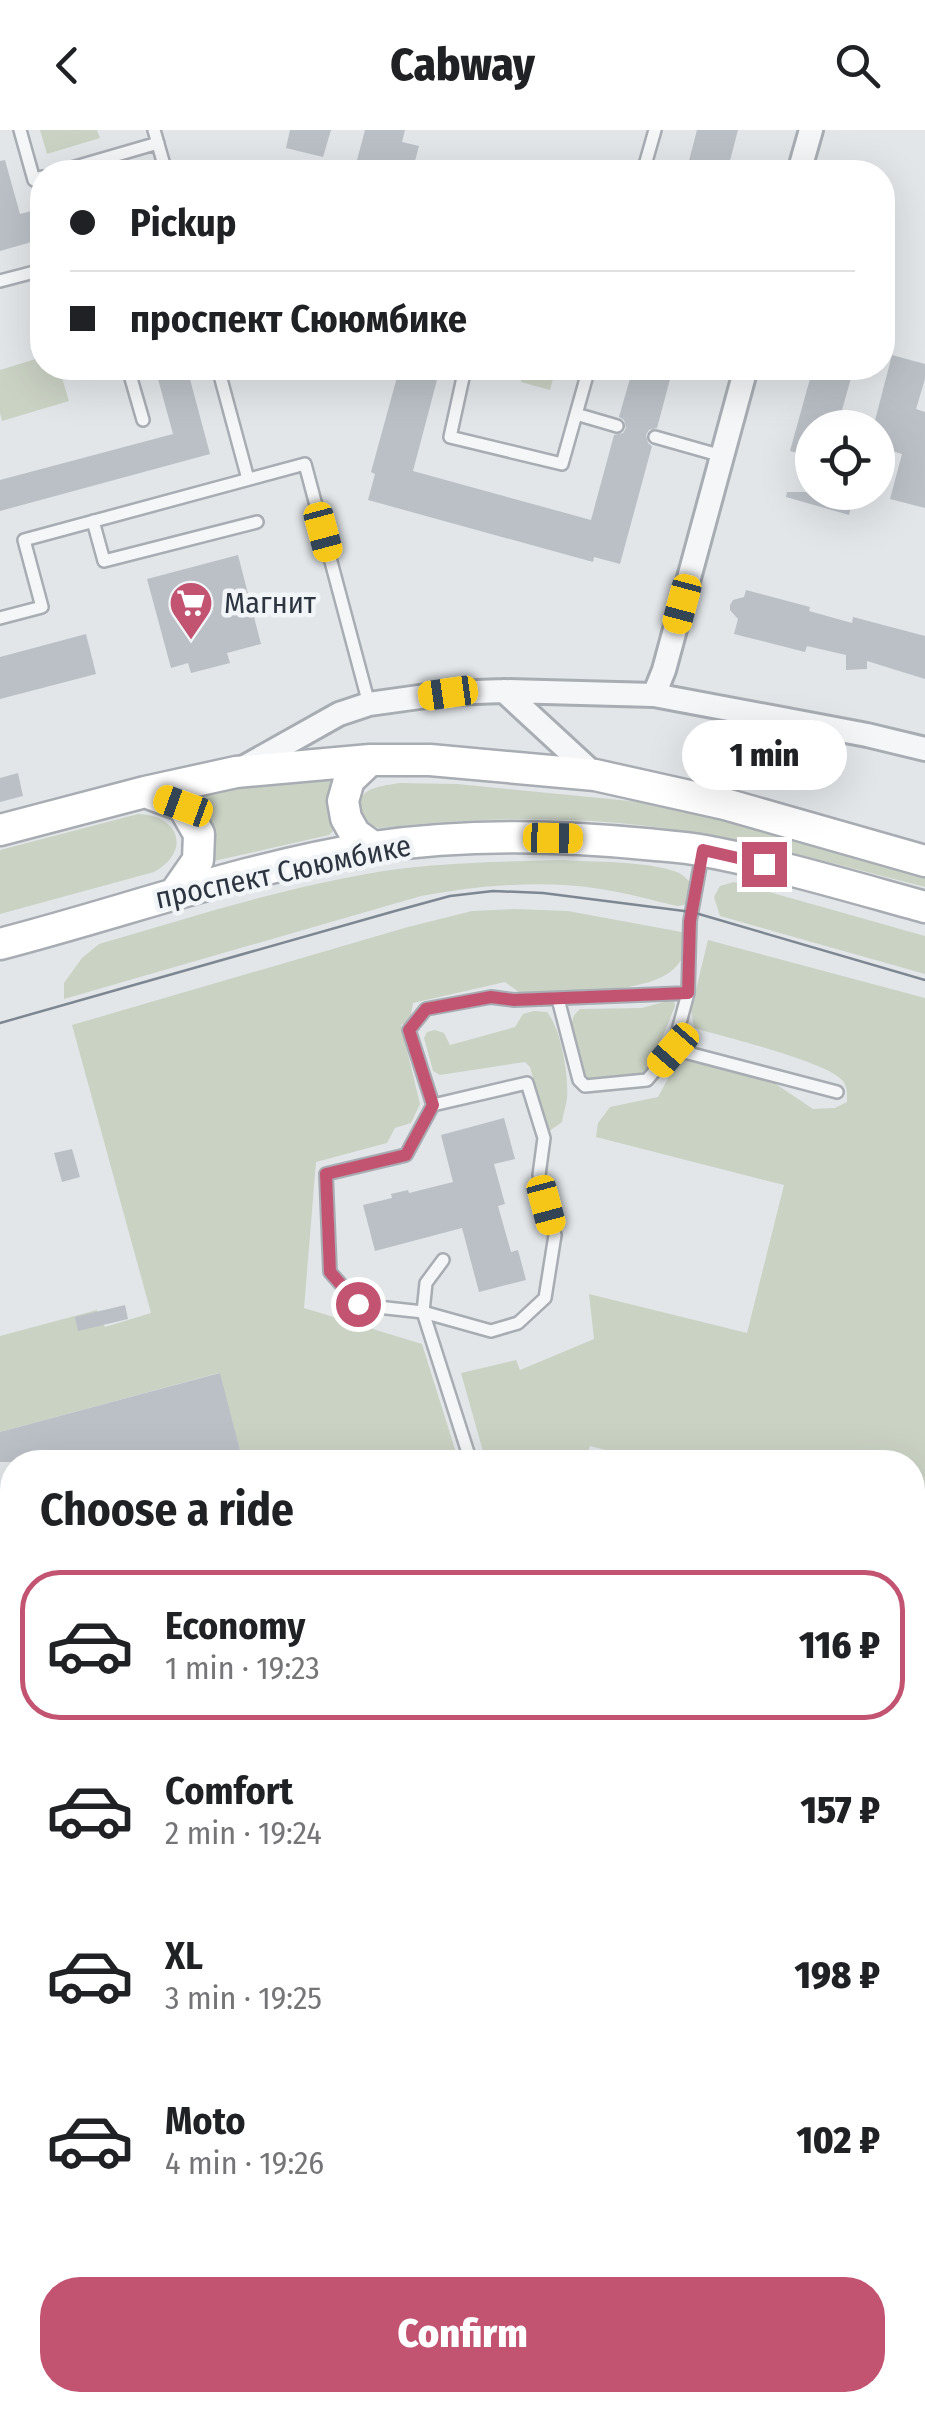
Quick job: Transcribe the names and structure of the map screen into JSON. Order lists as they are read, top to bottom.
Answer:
{
  "streets": {
    "main road": ["проспект Сююмбике"]
  },
  "places": {
    "supermarket": ["Магнит"]
  },
  "page": {
    "header": "Cabway",
    "banner": ["Pickup", "проспект Сююмбике"],
    "bubble": "1 min",
    "heading": "Choose a ride",
    "list": [
      {
        "name": "Economy",
        "note": "1 min · 19:23",
        "value": "116 ₽"
      },
      {
        "name": "Comfort",
        "note": "2 min · 19:24",
        "value": "157 ₽"
      },
      {
        "name": "XL",
        "note": "3 min · 19:25",
        "value": "198 ₽"
      },
      {
        "name": "Moto",
        "note": "4 min · 19:26",
        "value": "102 ₽"
      }
    ],
    "buttons": "Confirm"
  }
}
